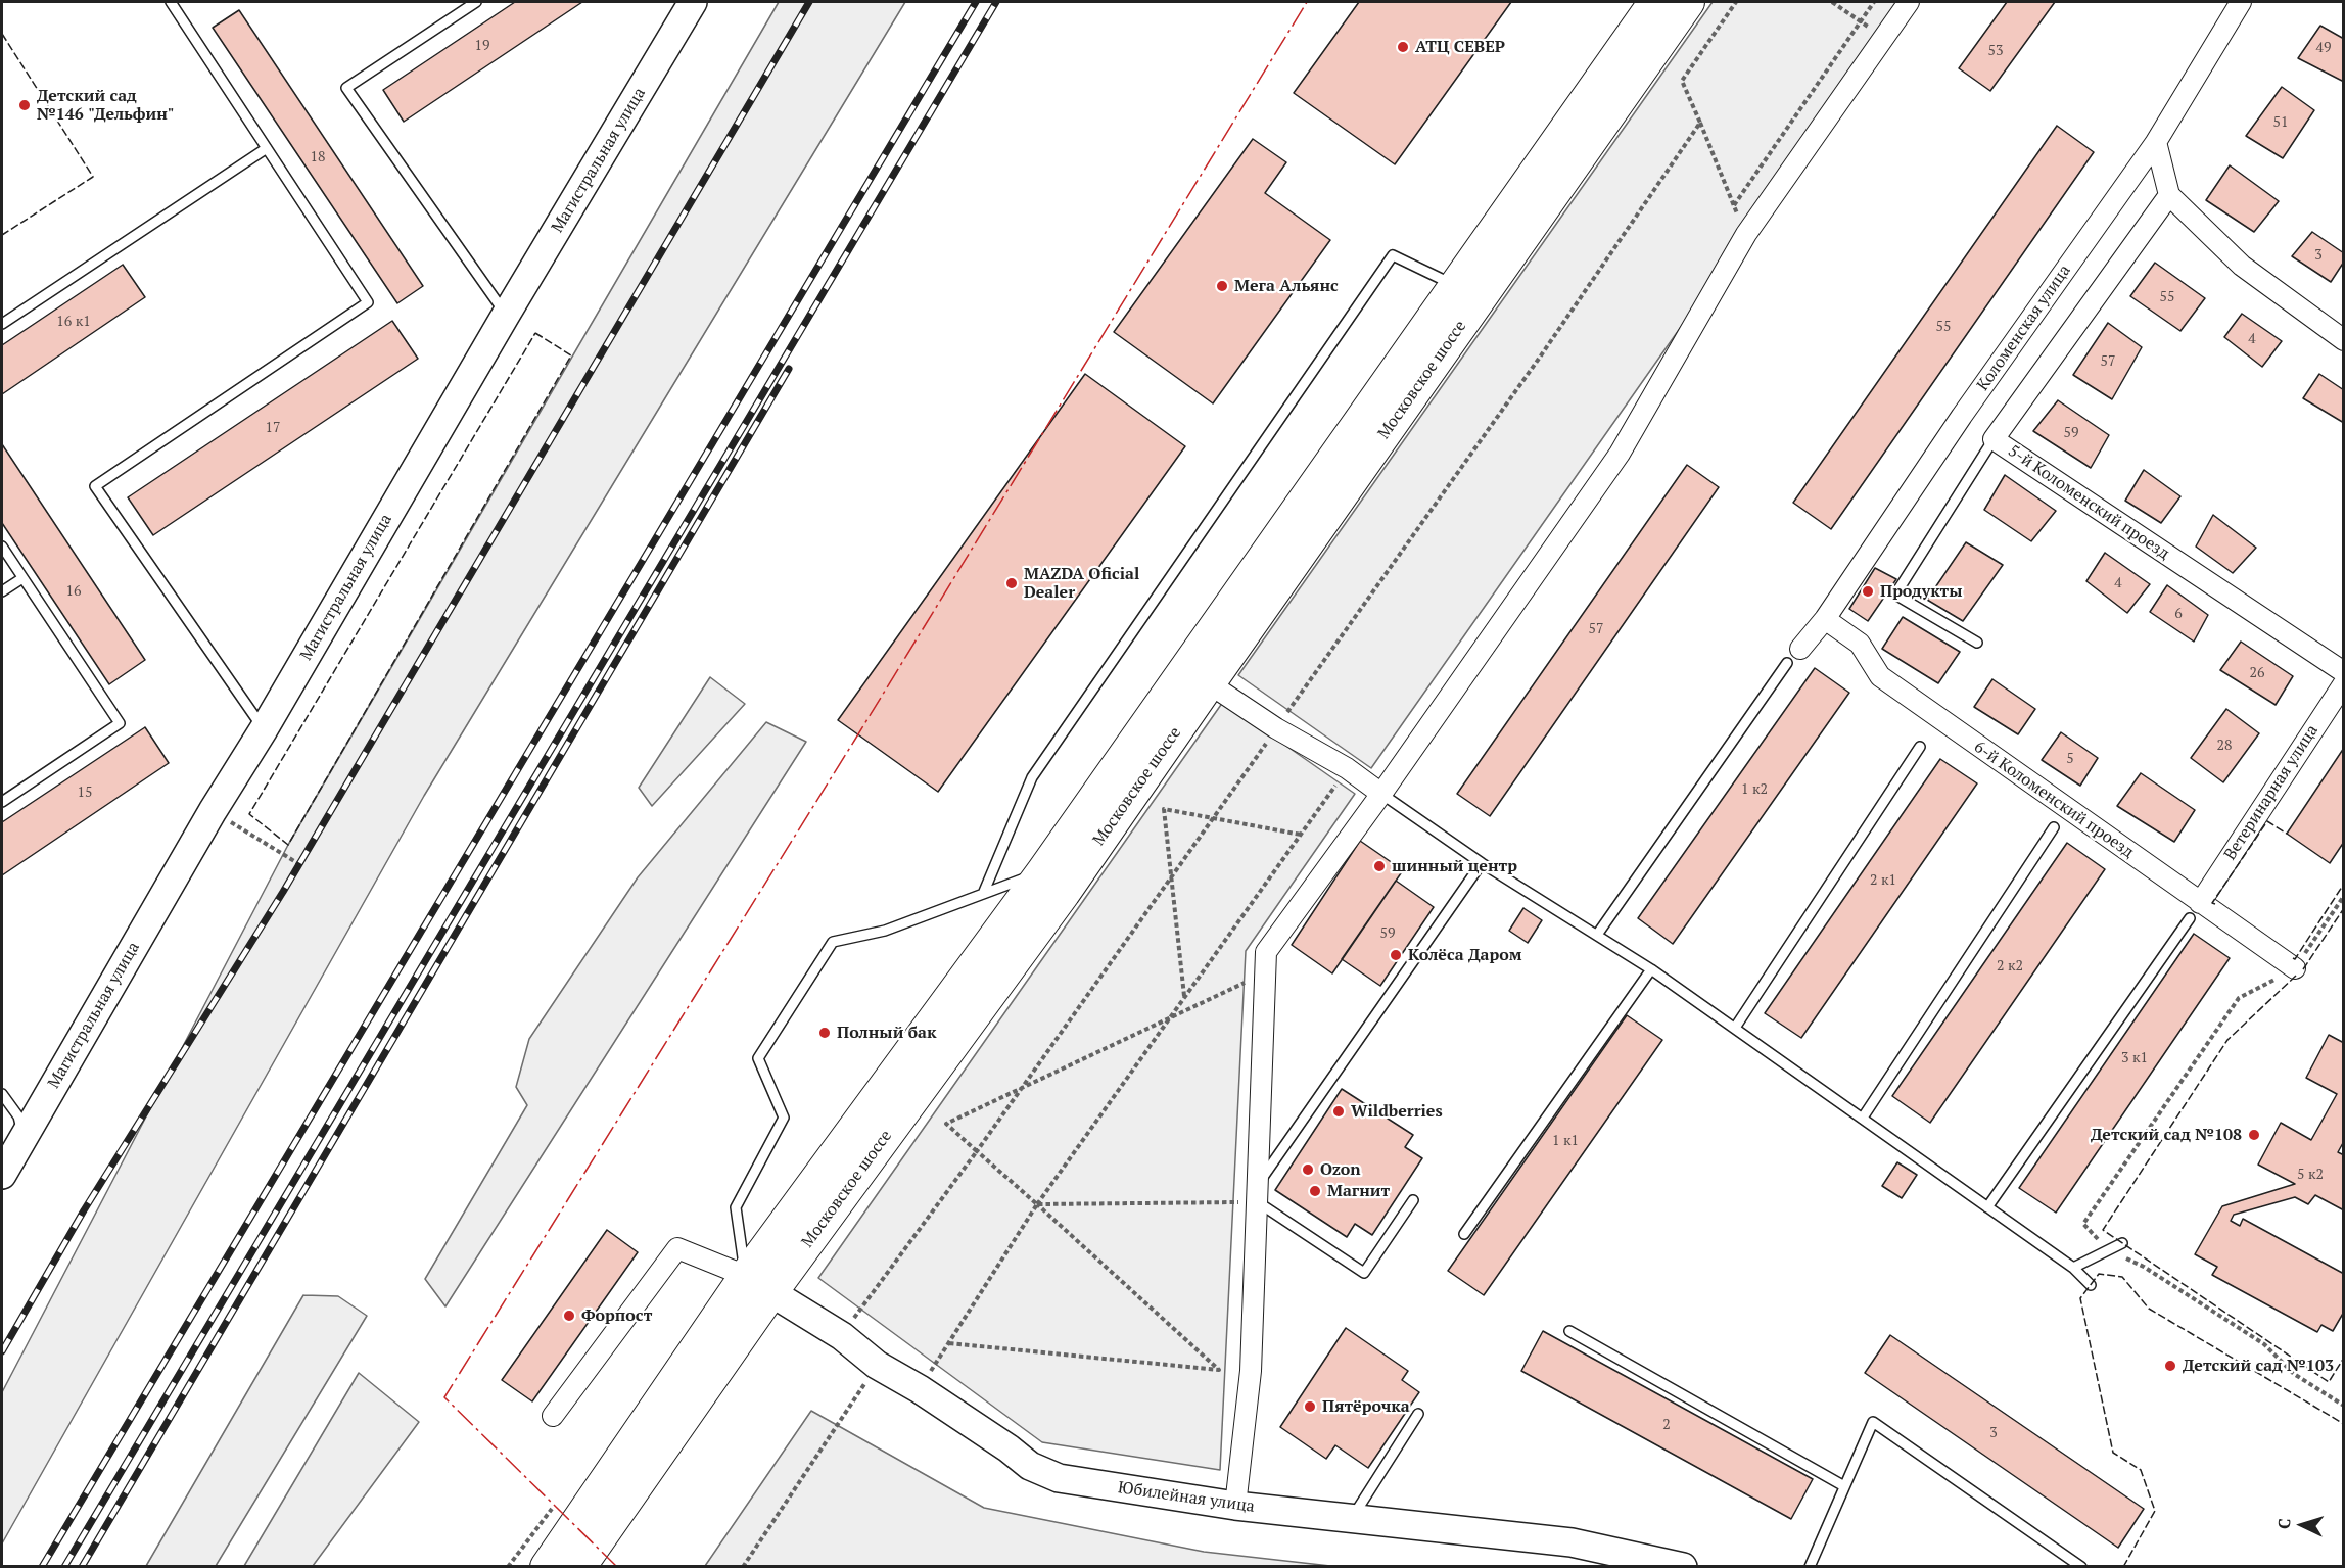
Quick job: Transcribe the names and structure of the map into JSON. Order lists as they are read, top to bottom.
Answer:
{
  "streets": {
    "main road": ["Московское шоссе"],
    "street": [
      "Магистральная улица",
      "Коломенская улица",
      "5-й Коломенский проезд",
      "Ветеринарная улица",
      "6-й Коломенский проезд",
      "Юбилейная улица"
    ]
  },
  "crossings": [
    ["Коломенская улица", "6-й Коломенский проезд"],
    ["Московское шоссе", "Юбилейная улица"],
    ["Ветеринарная улица", "6-й Коломенский проезд"]
  ],
  "places": [
    "АТЦ СЕВЕР",
    "Детский сад №146 \"Дельфин\"",
    "Мега Альянс",
    "MAZDA Oficial Dealer",
    "Продукты",
    "шинный центр",
    "Колёса Даром",
    "Полный бак",
    "Wildberries",
    "Детский сад №108",
    "Ozon",
    "Магнит",
    "Форпост",
    "Детский сад №103",
    "Пятёрочка"
  ],
  "house_numbers": [
    "19",
    "49",
    "53",
    "51",
    "18",
    "3",
    "55",
    "16 к1",
    "55",
    "4",
    "57",
    "17",
    "59",
    "4",
    "16",
    "6",
    "57",
    "26",
    "28",
    "5",
    "1 к2",
    "15",
    "2 к1",
    "59",
    "2 к2",
    "3 к1",
    "1 к1",
    "5 к2",
    "2",
    "3"
  ],
  "north": "left"
}
